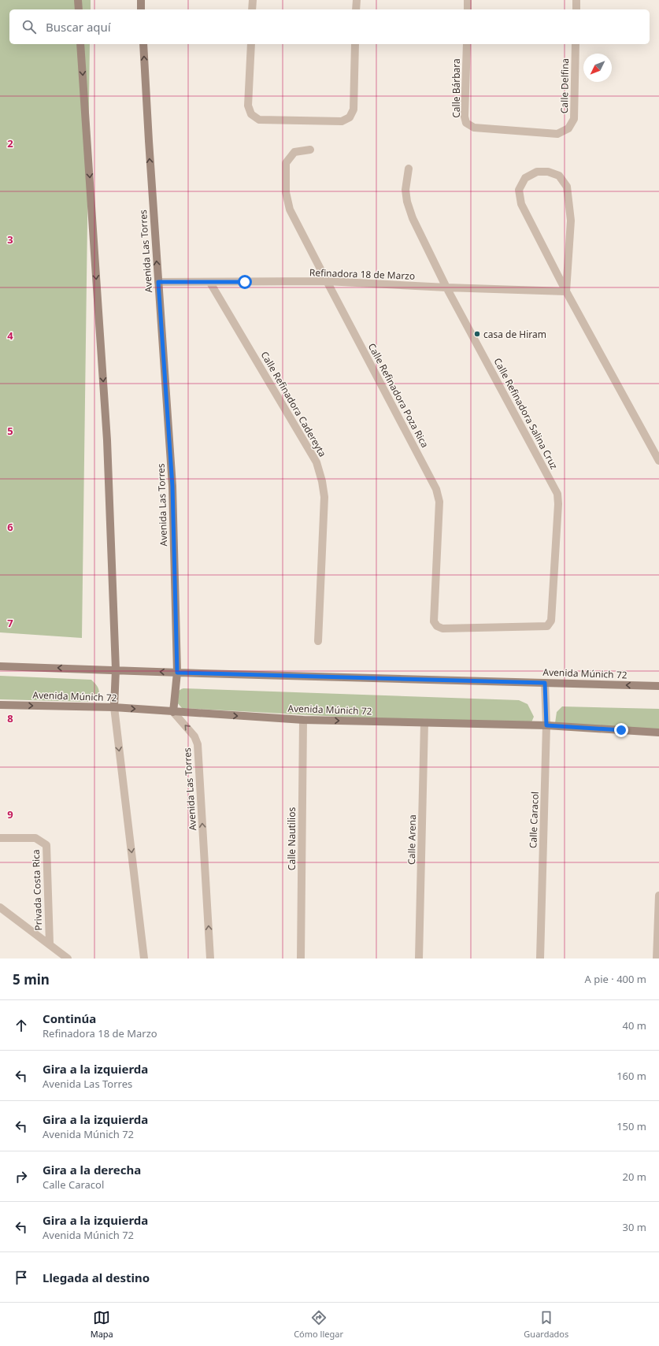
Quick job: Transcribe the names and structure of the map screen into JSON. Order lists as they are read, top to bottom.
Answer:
{
  "streets": {
    "street": [
      "Calle Delfina",
      "Calle Bárbara",
      "Avenida Las Torres",
      "Refinadora 18 de Marzo",
      "Calle Refinadora Poza Rica",
      "Calle Refinadora Cadereyta",
      "Calle Refinadora Salina Cruz",
      "Avenida Múnich 72",
      "Calle Caracol",
      "Calle Nautilios",
      "Calle Arena",
      "Privada Costa Rica"
    ]
  },
  "crossings": [
    ["Calle Delfina", "Calle Bárbara"],
    ["Avenida Las Torres", "Refinadora 18 de Marzo"],
    ["Avenida Las Torres", "Avenida Múnich 72"],
    ["Refinadora 18 de Marzo", "Calle Refinadora Poza Rica"],
    ["Refinadora 18 de Marzo", "Calle Refinadora Cadereyta"],
    ["Refinadora 18 de Marzo", "Calle Refinadora Salina Cruz"],
    ["Calle Refinadora Poza Rica", "Calle Refinadora Salina Cruz"],
    ["Avenida Múnich 72", "Calle Caracol"],
    ["Avenida Múnich 72", "Calle Nautilios"],
    ["Avenida Múnich 72", "Calle Arena"]
  ],
  "places": ["casa de Hiram"],
  "north": "bottom left",
  "page": {
    "search": "Buscar aquí",
    "heading": ["5 min", "A pie · 400 m"],
    "list": [
      ["Continúa", "Refinadora 18 de Marzo", "40 m"],
      ["Gira a la izquierda", "Avenida Las Torres", "160 m"],
      ["Gira a la izquierda", "Avenida Múnich 72", "150 m"],
      ["Gira a la derecha", "Calle Caracol", "20 m"],
      ["Gira a la izquierda", "Avenida Múnich 72", "30 m"],
      "Llegada al destino"
    ],
    "nav": ["Mapa", "Cómo llegar", "Guardados"]
  },
  "grid": {
    "rows": [
      "2",
      "3",
      "4",
      "5",
      "6",
      "7",
      "8",
      "9"
    ]
  }
}
